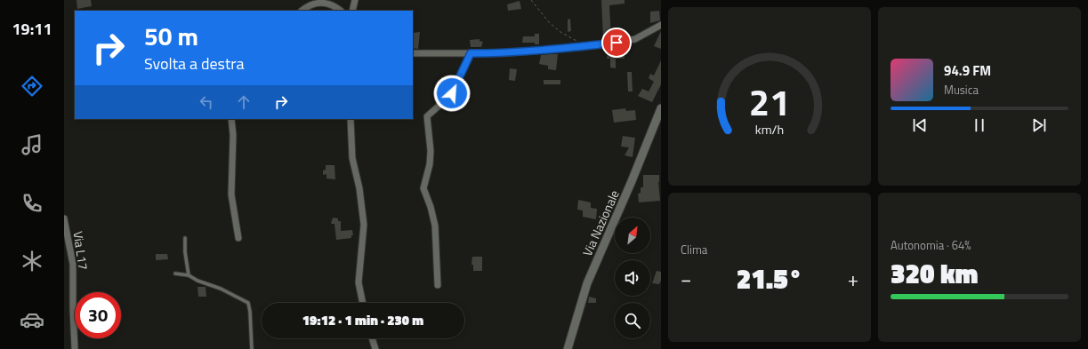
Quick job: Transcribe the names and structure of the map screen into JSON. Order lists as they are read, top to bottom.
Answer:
{
  "streets": {
    "main road": ["Via Nazionale"],
    "street": ["Via L17"]
  },
  "north": "top right",
  "page": {
    "tabs": "19:11",
    "turn": ["50 m", "Svolta a destra"],
    "song": ["94.9 FM", "Musica"],
    "tile": [
      "Clima",
      ["Autonomia · 64%", "320 km"]
    ],
    "heat": ["−", "21.5°", "+"],
    "limit": "30",
    "trip": "19:12 · 1 min · 230 m",
    "gauge": ["21", "km/h"]
  }
}
